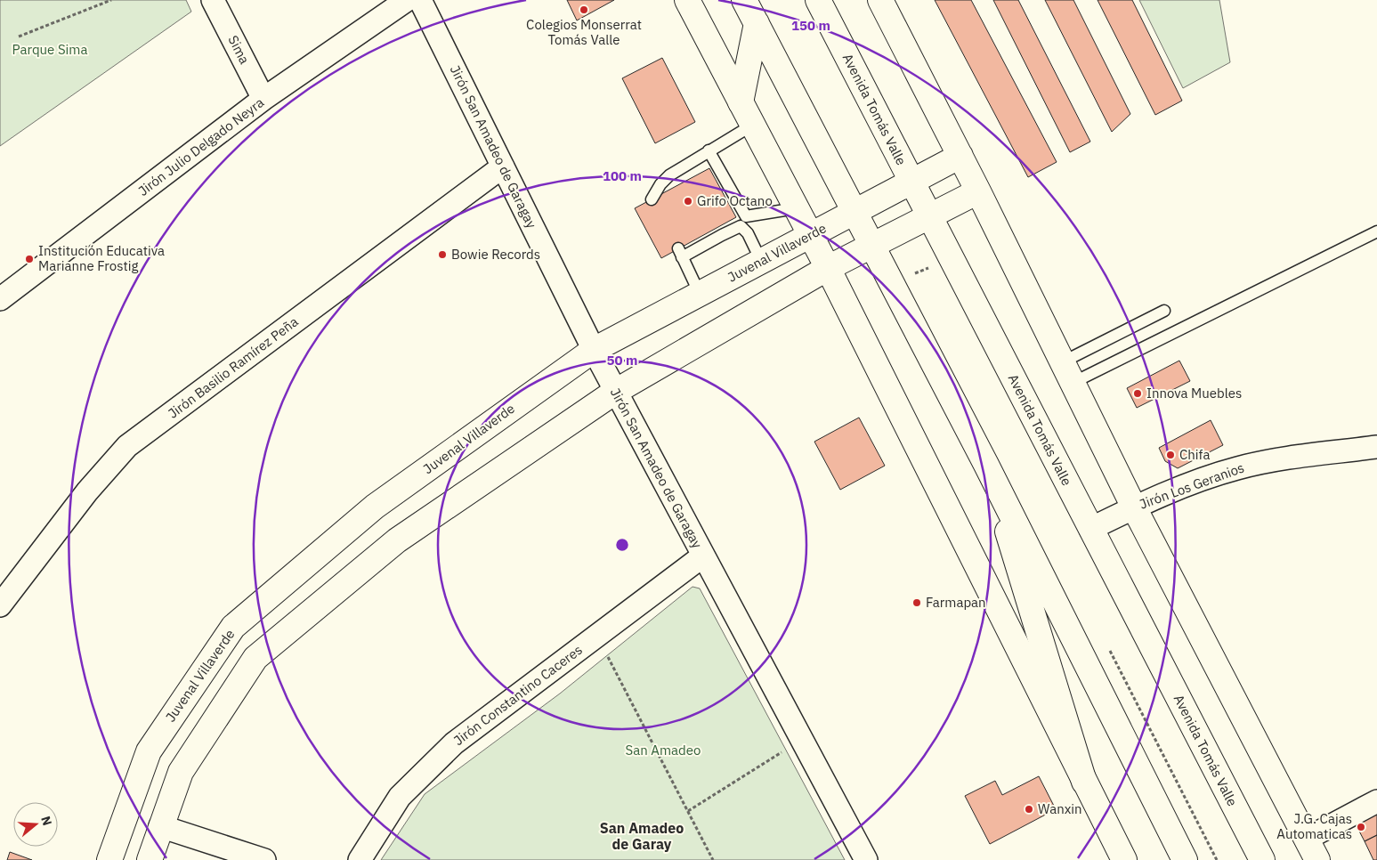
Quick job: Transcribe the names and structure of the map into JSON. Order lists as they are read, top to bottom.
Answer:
{
  "streets": {
    "main road": ["Avenida Tomás Valle", "Juvenal Villaverde"],
    "street": [
      "Sima",
      "Jirón Julio Delgado Neyra",
      "Jirón San Amadeo de Garagay",
      "Jirón Basilio Ramírez Peña",
      "Jirón Los Geranios",
      "Jirón Constantino Caceres"
    ]
  },
  "crossings": [
    ["Sima", "Jirón Julio Delgado Neyra"],
    ["Avenida Tomás Valle", "Juvenal Villaverde"],
    ["Avenida Tomás Valle", "Jirón Los Geranios"],
    ["Jirón San Amadeo de Garagay", "Juvenal Villaverde"],
    ["Jirón San Amadeo de Garagay", "Jirón Basilio Ramírez Peña"],
    ["Jirón San Amadeo de Garagay", "Jirón Constantino Caceres"]
  ],
  "districts": ["San Amadeo de Garay"],
  "parks": ["Parque Sima", "San Amadeo"],
  "places": [
    "Colegios Monserrat Tomás Valle",
    "Grifo Octano",
    "Bowie Records",
    "Institución Educativa Marianne Frostig",
    "Innova Muebles",
    "Chifa",
    "Farmapan",
    "Wanxin",
    "J.G. Cajas Automaticas"
  ],
  "north": "right",
  "rings": ["150 m", "100 m", "50 m"]
}
